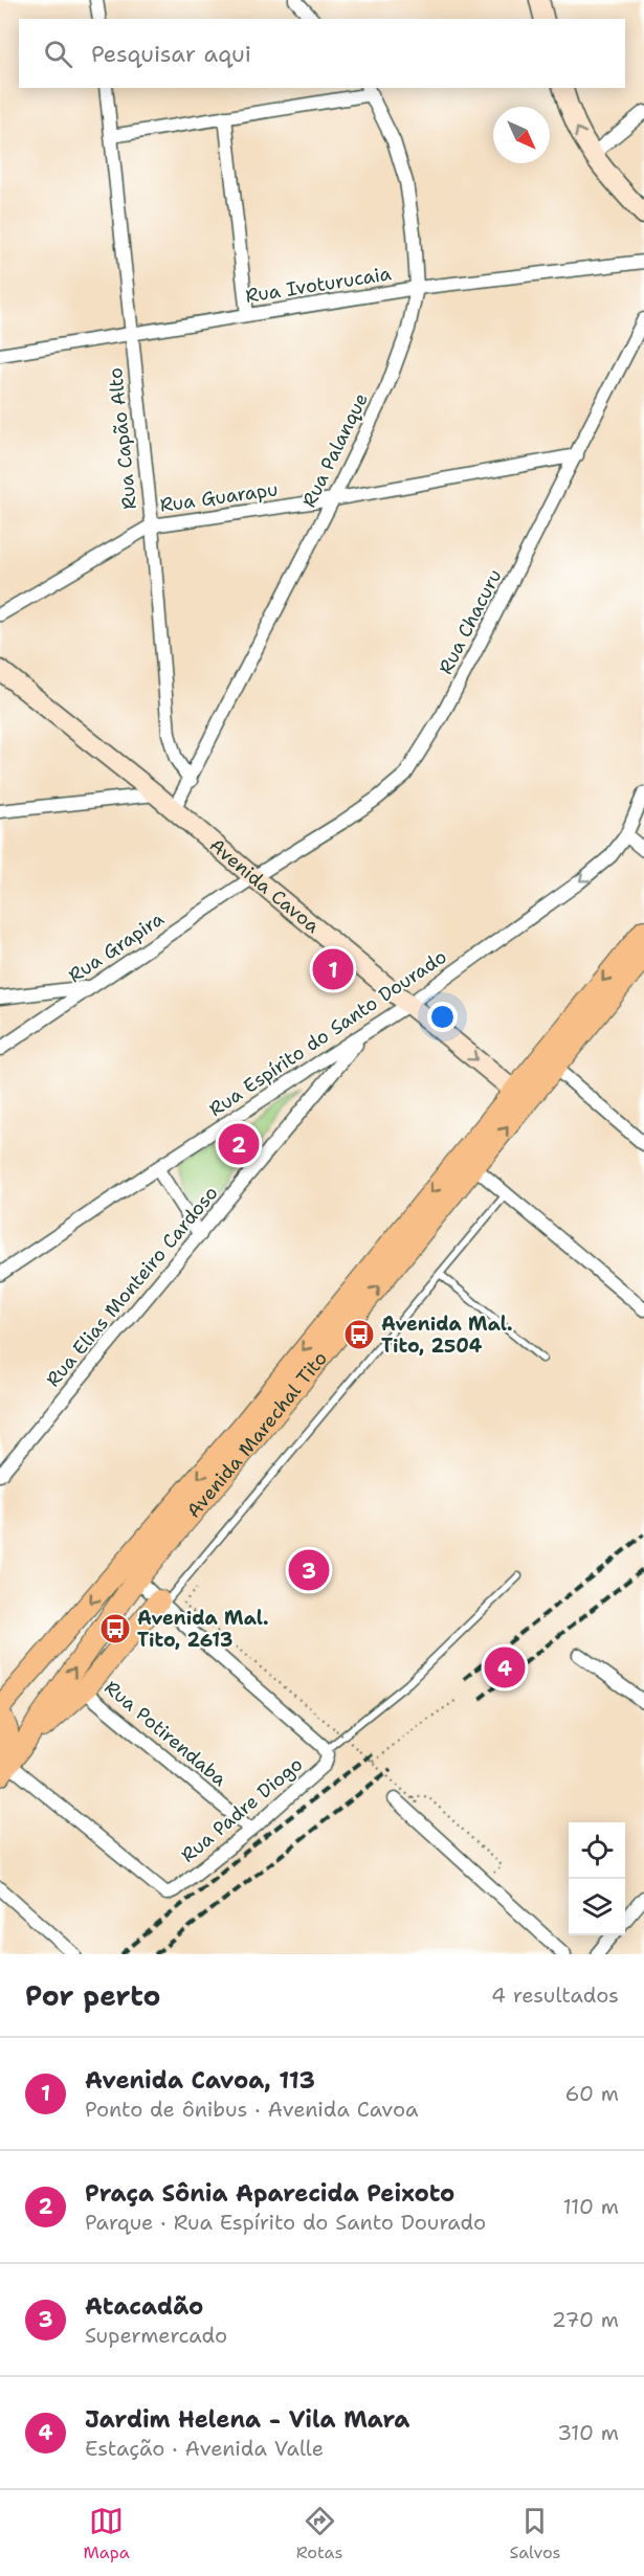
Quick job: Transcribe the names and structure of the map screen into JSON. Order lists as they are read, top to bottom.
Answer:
{
  "streets": {
    "main road": ["Avenida Marechal Tito"],
    "street": [
      "Rua Ivoturucaia",
      "Rua Capão Alto",
      "Rua Palanque",
      "Rua Guarapu",
      "Rua Chacuru",
      "Avenida Cavoa",
      "Rua Grapira",
      "Rua Espírito do Santo Dourado",
      "Rua Elias Monteiro Cardoso",
      "Rua Potirendaba",
      "Rua Padre Diogo"
    ]
  },
  "crossings": [
    ["Rua Ivoturucaia", "Rua Capão Alto"],
    ["Rua Ivoturucaia", "Rua Palanque"],
    ["Rua Capão Alto", "Rua Palanque"],
    ["Rua Capão Alto", "Rua Guarapu"],
    ["Rua Palanque", "Rua Guarapu"],
    ["Rua Palanque", "Avenida Cavoa"],
    ["Rua Guarapu", "Rua Chacuru"],
    ["Rua Chacuru", "Avenida Cavoa"],
    ["Rua Chacuru", "Rua Grapira"],
    ["Avenida Cavoa", "Rua Grapira"],
    ["Avenida Cavoa", "Rua Espírito do Santo Dourado"],
    ["Avenida Cavoa", "Avenida Marechal Tito"],
    ["Rua Espírito do Santo Dourado", "Rua Elias Monteiro Cardoso"],
    ["Avenida Marechal Tito", "Rua Padre Diogo"],
    ["Rua Potirendaba", "Rua Padre Diogo"]
  ],
  "places": {
    "bus stop": ["Avenida Mal. Tito, 2504", "Avenida Mal. Tito, 2613"]
  },
  "north": "bottom right",
  "page": {
    "search": "Pesquisar aqui",
    "pins": [
      "1",
      "2",
      "3",
      "4"
    ],
    "heading": ["Por perto", "4 resultados"],
    "list": [
      {
        "mark": "1",
        "name": "Avenida Cavoa, 113",
        "note": "Ponto de ônibus · Avenida Cavoa",
        "value": "60 m"
      },
      {
        "mark": "2",
        "name": "Praça Sônia Aparecida Peixoto",
        "note": "Parque · Rua Espírito do Santo Dourado",
        "value": "110 m"
      },
      {
        "mark": "3",
        "name": "Atacadão",
        "note": "Supermercado",
        "value": "270 m"
      },
      {
        "mark": "4",
        "name": "Jardim Helena - Vila Mara",
        "note": "Estação · Avenida Valle",
        "value": "310 m"
      }
    ],
    "nav": ["Mapa", "Rotas", "Salvos"]
  }
}
